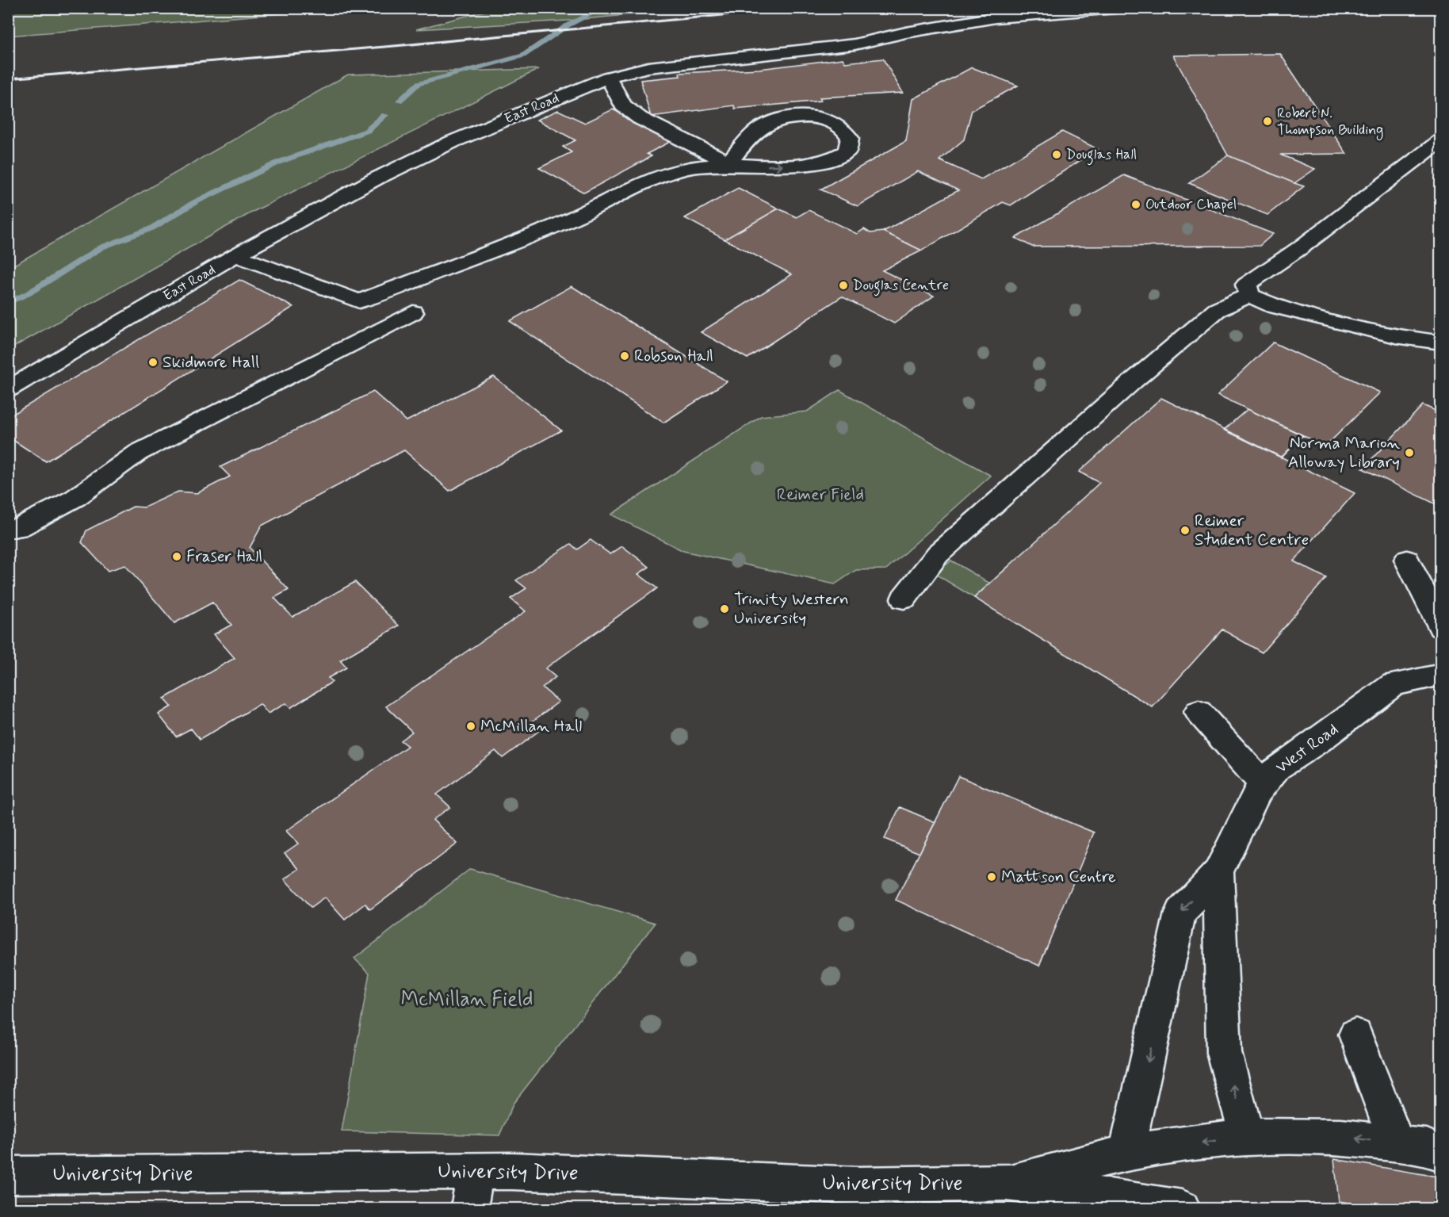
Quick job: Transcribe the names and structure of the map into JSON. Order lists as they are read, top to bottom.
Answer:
{
  "streets": {
    "street": ["East Road", "West Road", "University Drive"]
  },
  "crossings": [
    ["West Road", "University Drive"]
  ],
  "parks": ["Reimer Field", "McMillan Field"],
  "places": [
    "Robert N. Thompson Building",
    "Douglas Hall",
    "Outdoor Chapel",
    "Douglas Centre",
    "Robson Hall",
    "Skidmore Hall",
    "Norma Marion Alloway Library",
    "Reimer Student Centre",
    "Fraser Hall",
    "Trinity Western University",
    "McMillan Hall",
    "Mattson Centre"
  ]
}
